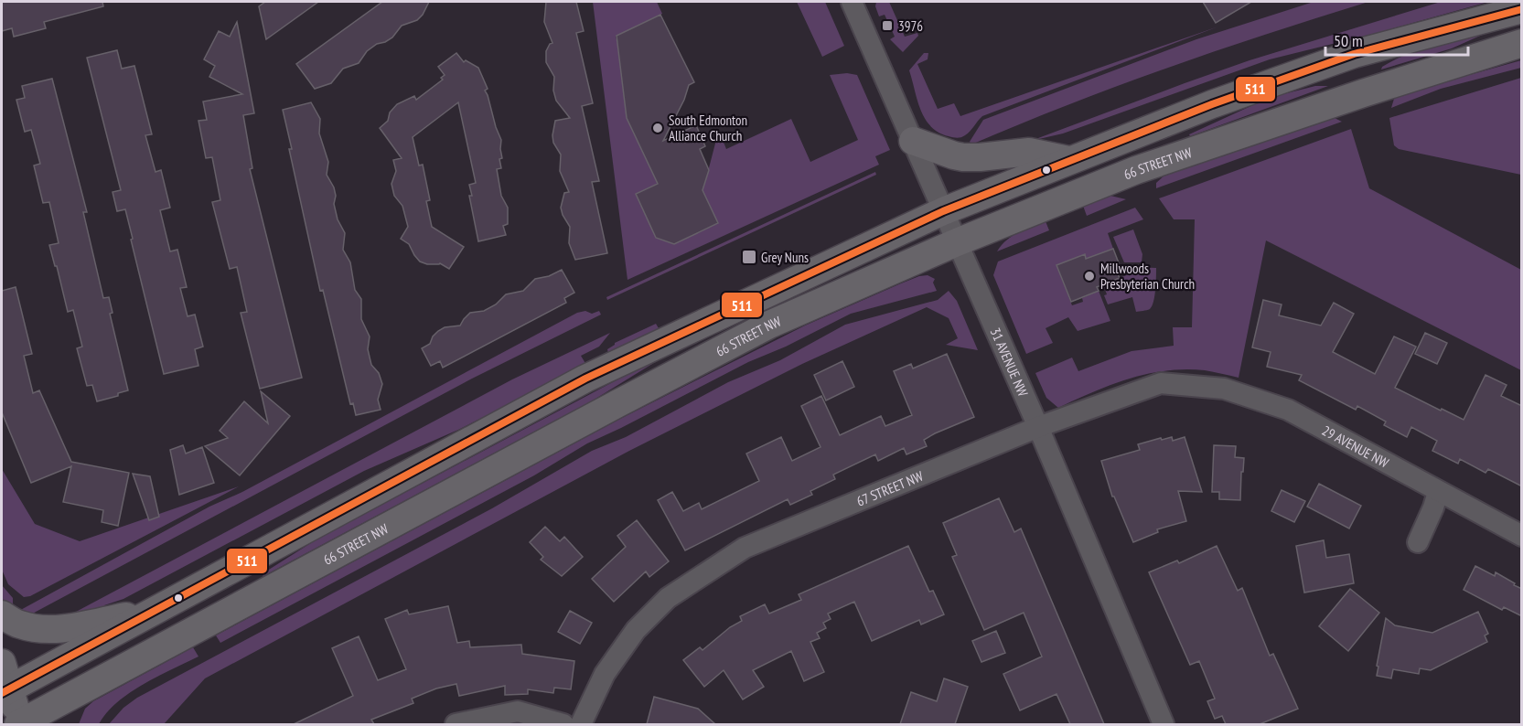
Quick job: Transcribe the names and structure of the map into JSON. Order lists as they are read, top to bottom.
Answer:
{
  "streets": {
    "main road": ["66 STREET NW"],
    "street": ["31 AVENUE NW", "29 AVENUE NW", "67 STREET NW"]
  },
  "crossings": [
    ["66 STREET NW", "31 AVENUE NW"],
    ["31 AVENUE NW", "67 STREET NW"],
    ["29 AVENUE NW", "67 STREET NW"]
  ],
  "places": {
    "transit": ["3976", "Grey Nuns"],
    "other": ["South Edmonton Alliance Church", "Millwoods Presbyterian Church"]
  },
  "lines": ["transit line 511"],
  "scale_bar": "50 m"
}
